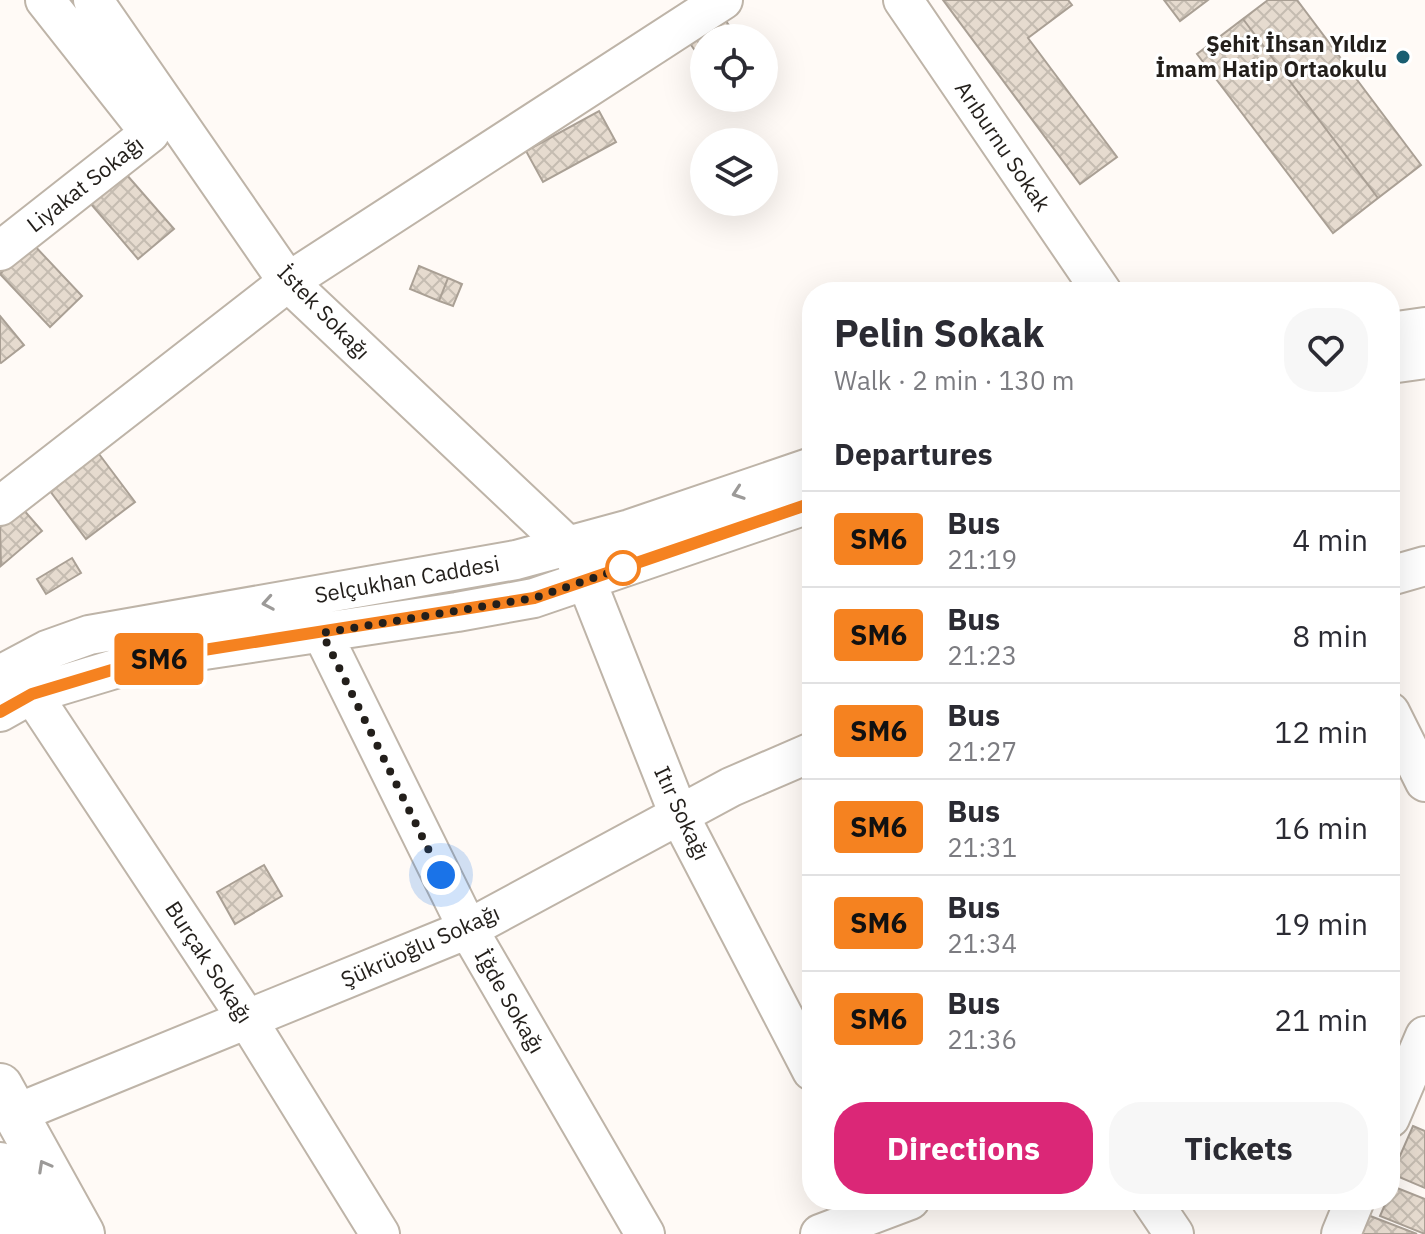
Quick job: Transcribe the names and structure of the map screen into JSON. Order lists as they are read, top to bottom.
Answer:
{
  "streets": {
    "street": [
      "Arıburnu Sokak",
      "Liyakat Sokağı",
      "İstek Sokağı",
      "Selçukhan Caddesi",
      "Itır Sokağı",
      "Şükrüoğlu Sokağı",
      "Burçak Sokağı",
      "İğde Sokağı"
    ]
  },
  "crossings": [
    ["İstek Sokağı", "Selçukhan Caddesi"],
    ["İstek Sokağı", "Itır Sokağı"],
    ["Selçukhan Caddesi", "Itır Sokağı"],
    ["Selçukhan Caddesi", "Burçak Sokağı"],
    ["Selçukhan Caddesi", "İğde Sokağı"],
    ["Itır Sokağı", "Şükrüoğlu Sokağı"],
    ["Şükrüoğlu Sokağı", "Burçak Sokağı"],
    ["Şükrüoğlu Sokağı", "İğde Sokağı"]
  ],
  "places": ["Şehit İhsan Yıldız İmam Hatip Ortaokulu"],
  "lines": ["bus line SM6"],
  "page": {
    "on_map": "SM6",
    "heading": [
      ["Pelin Sokak", "Walk · 2 min · 130 m"],
      "Departures"
    ],
    "list": [
      {
        "mark": "SM6",
        "name": "Bus",
        "note": "21:19",
        "value": "4 min"
      },
      {
        "mark": "SM6",
        "name": "Bus",
        "note": "21:23",
        "value": "8 min"
      },
      {
        "mark": "SM6",
        "name": "Bus",
        "note": "21:27",
        "value": "12 min"
      },
      {
        "mark": "SM6",
        "name": "Bus",
        "note": "21:31",
        "value": "16 min"
      },
      {
        "mark": "SM6",
        "name": "Bus",
        "note": "21:34",
        "value": "19 min"
      },
      {
        "mark": "SM6",
        "name": "Bus",
        "note": "21:36",
        "value": "21 min"
      }
    ],
    "buttons": ["Directions", "Tickets"]
  }
}
